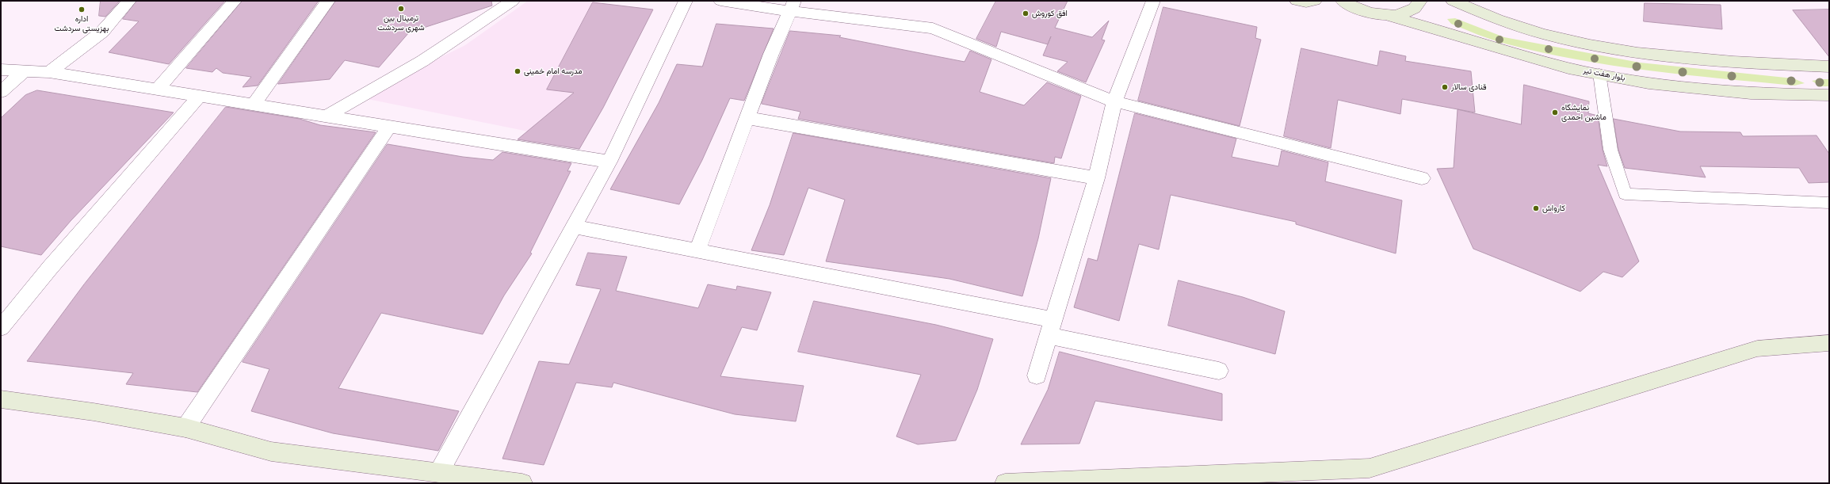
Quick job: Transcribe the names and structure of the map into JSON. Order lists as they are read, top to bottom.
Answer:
{
  "streets": {
    "street": ["بلوار هفت تیر"]
  },
  "places": [
    "ترمینال بین شهری سردشت",
    "اداره بهزیستی سردشت",
    "افق کوروش",
    "مدرسه امام خمینی",
    "قنادی سالار",
    "نمایشگاه ماشین احمدی",
    "کارواش"
  ]
}
